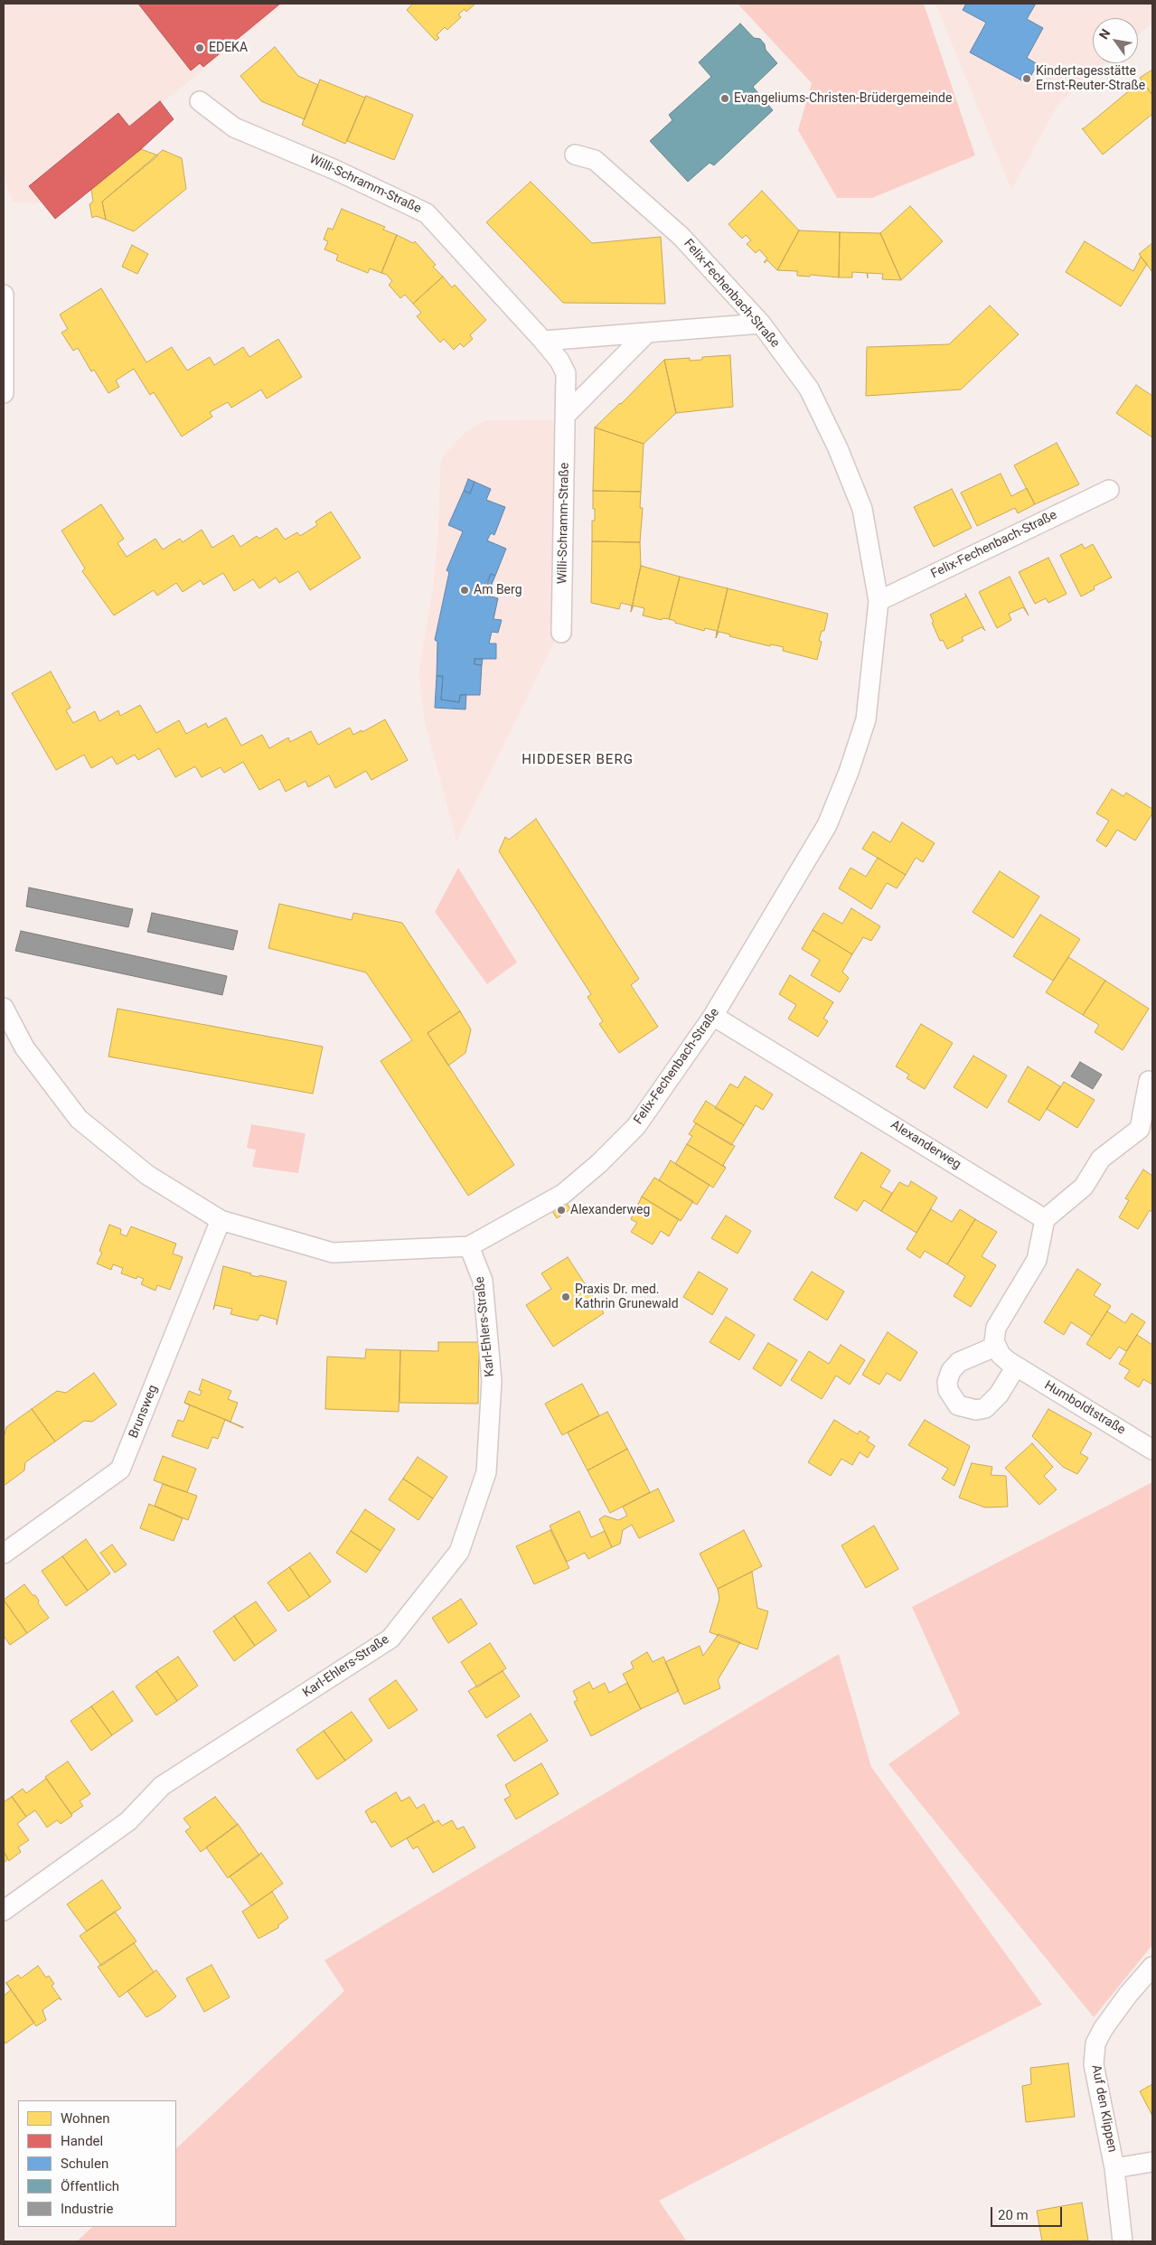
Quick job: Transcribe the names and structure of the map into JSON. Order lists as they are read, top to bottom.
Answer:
{
  "streets": {
    "street": [
      "Willi-Schramm-Straße",
      "Felix-Fechenbach-Straße",
      "Alexanderweg",
      "Karl-Ehlers-Straße",
      "Humboldtstraße",
      "Brunsweg",
      "Auf den Klippen"
    ]
  },
  "crossings": [
    ["Felix-Fechenbach-Straße", "Alexanderweg"],
    ["Felix-Fechenbach-Straße", "Karl-Ehlers-Straße"],
    ["Felix-Fechenbach-Straße", "Brunsweg"]
  ],
  "districts": ["HIDDESER BERG"],
  "places": [
    "EDEKA",
    "Kindertagesstätte Ernst-Reuter-Straße",
    "Evangeliums-Christen-Brüdergemeinde",
    "Am Berg",
    "Alexanderweg",
    "Praxis Dr. med. Kathrin Grunewald"
  ],
  "legend": [
    "Wohnen",
    "Handel",
    "Schulen",
    "Öffentlich",
    "Industrie"
  ],
  "scale_bar": "20 m",
  "north": "top left"
}
